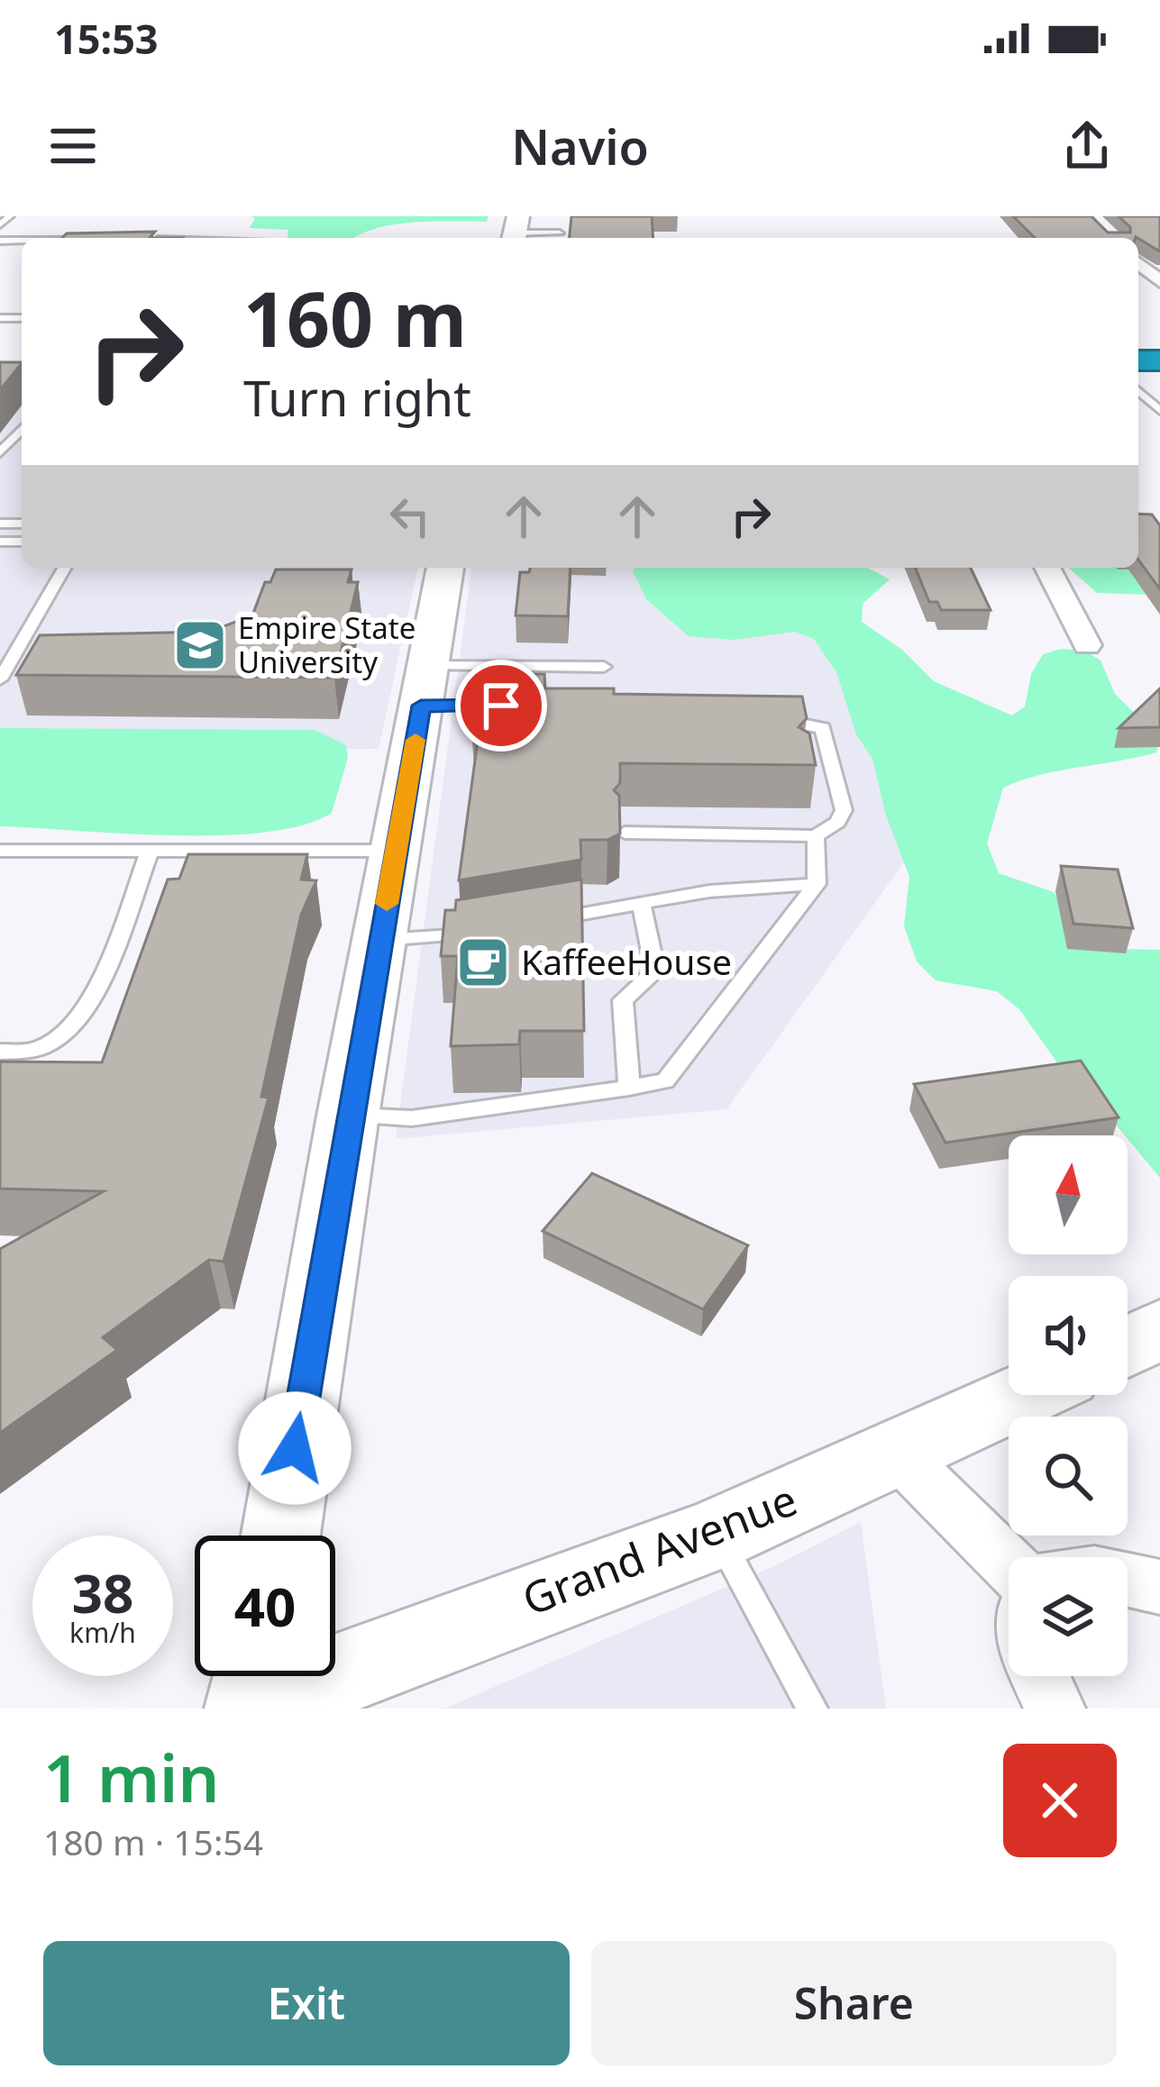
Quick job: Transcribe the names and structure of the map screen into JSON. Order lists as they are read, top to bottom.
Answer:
{
  "streets": {
    "street": ["Grand Avenue"]
  },
  "places": {
    "school or university": ["Empire State University"],
    "cafe": ["KaffeeHouse"]
  },
  "north": "top",
  "page": {
    "status": "15:53",
    "header": "Navio",
    "turn": ["160 m", "Turn right"],
    "speed": "38 km/h",
    "limit": "40",
    "heading": ["1 min", "180 m · 15:54"],
    "buttons": ["Exit", "Share"]
  }
}
